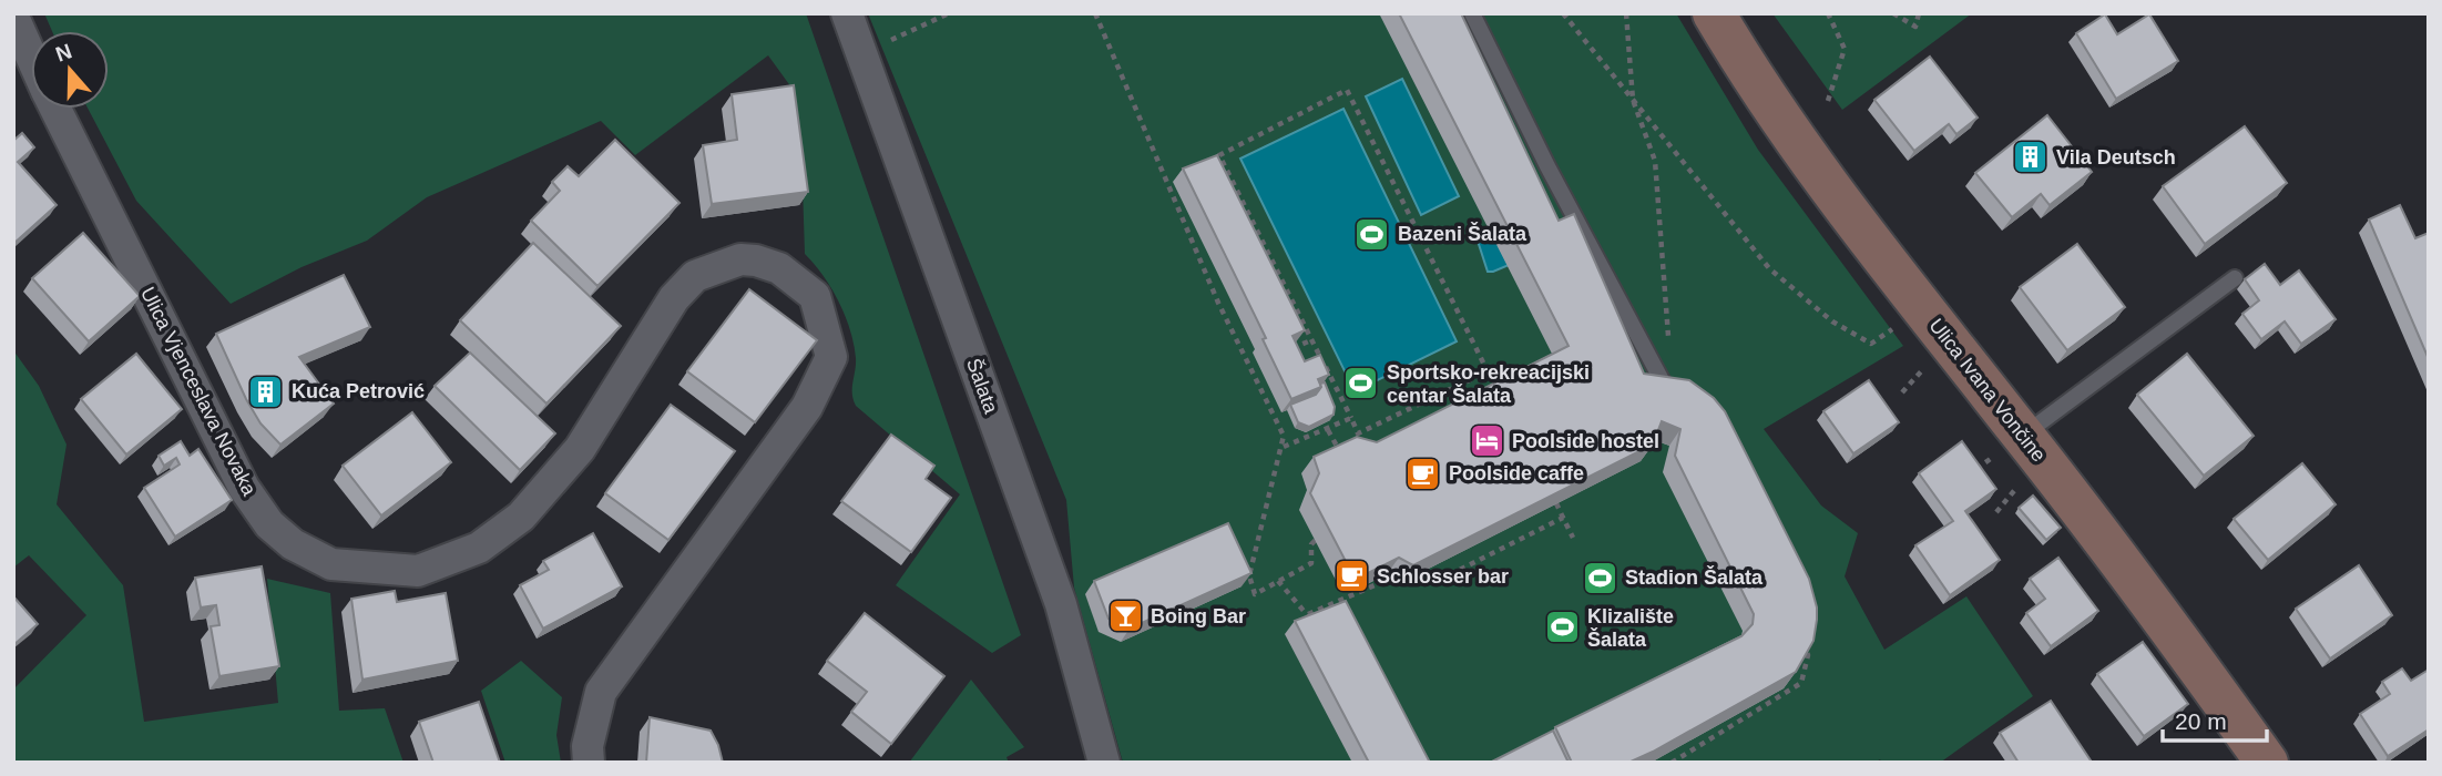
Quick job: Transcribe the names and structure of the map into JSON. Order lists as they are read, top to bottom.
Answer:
{
  "streets": {
    "main road": ["Ulica Ivana Vončine"],
    "street": ["Šalata", "Ulica Vjenceslava Novaka"]
  },
  "places": {
    "building": ["Vila Deutsch", "Kuća Petrović"],
    "sports": [
      "Bazeni Šalata",
      "Sportsko-rekreacijski centar Šalata",
      "Stadion Šalata",
      "Klizalište Šalata"
    ],
    "hotel": ["Poolside hostel"],
    "cafe": ["Poolside caffe", "Schlosser bar"],
    "bar": ["Boing Bar"]
  },
  "scale_bar": "20 m",
  "north": "top"
}
